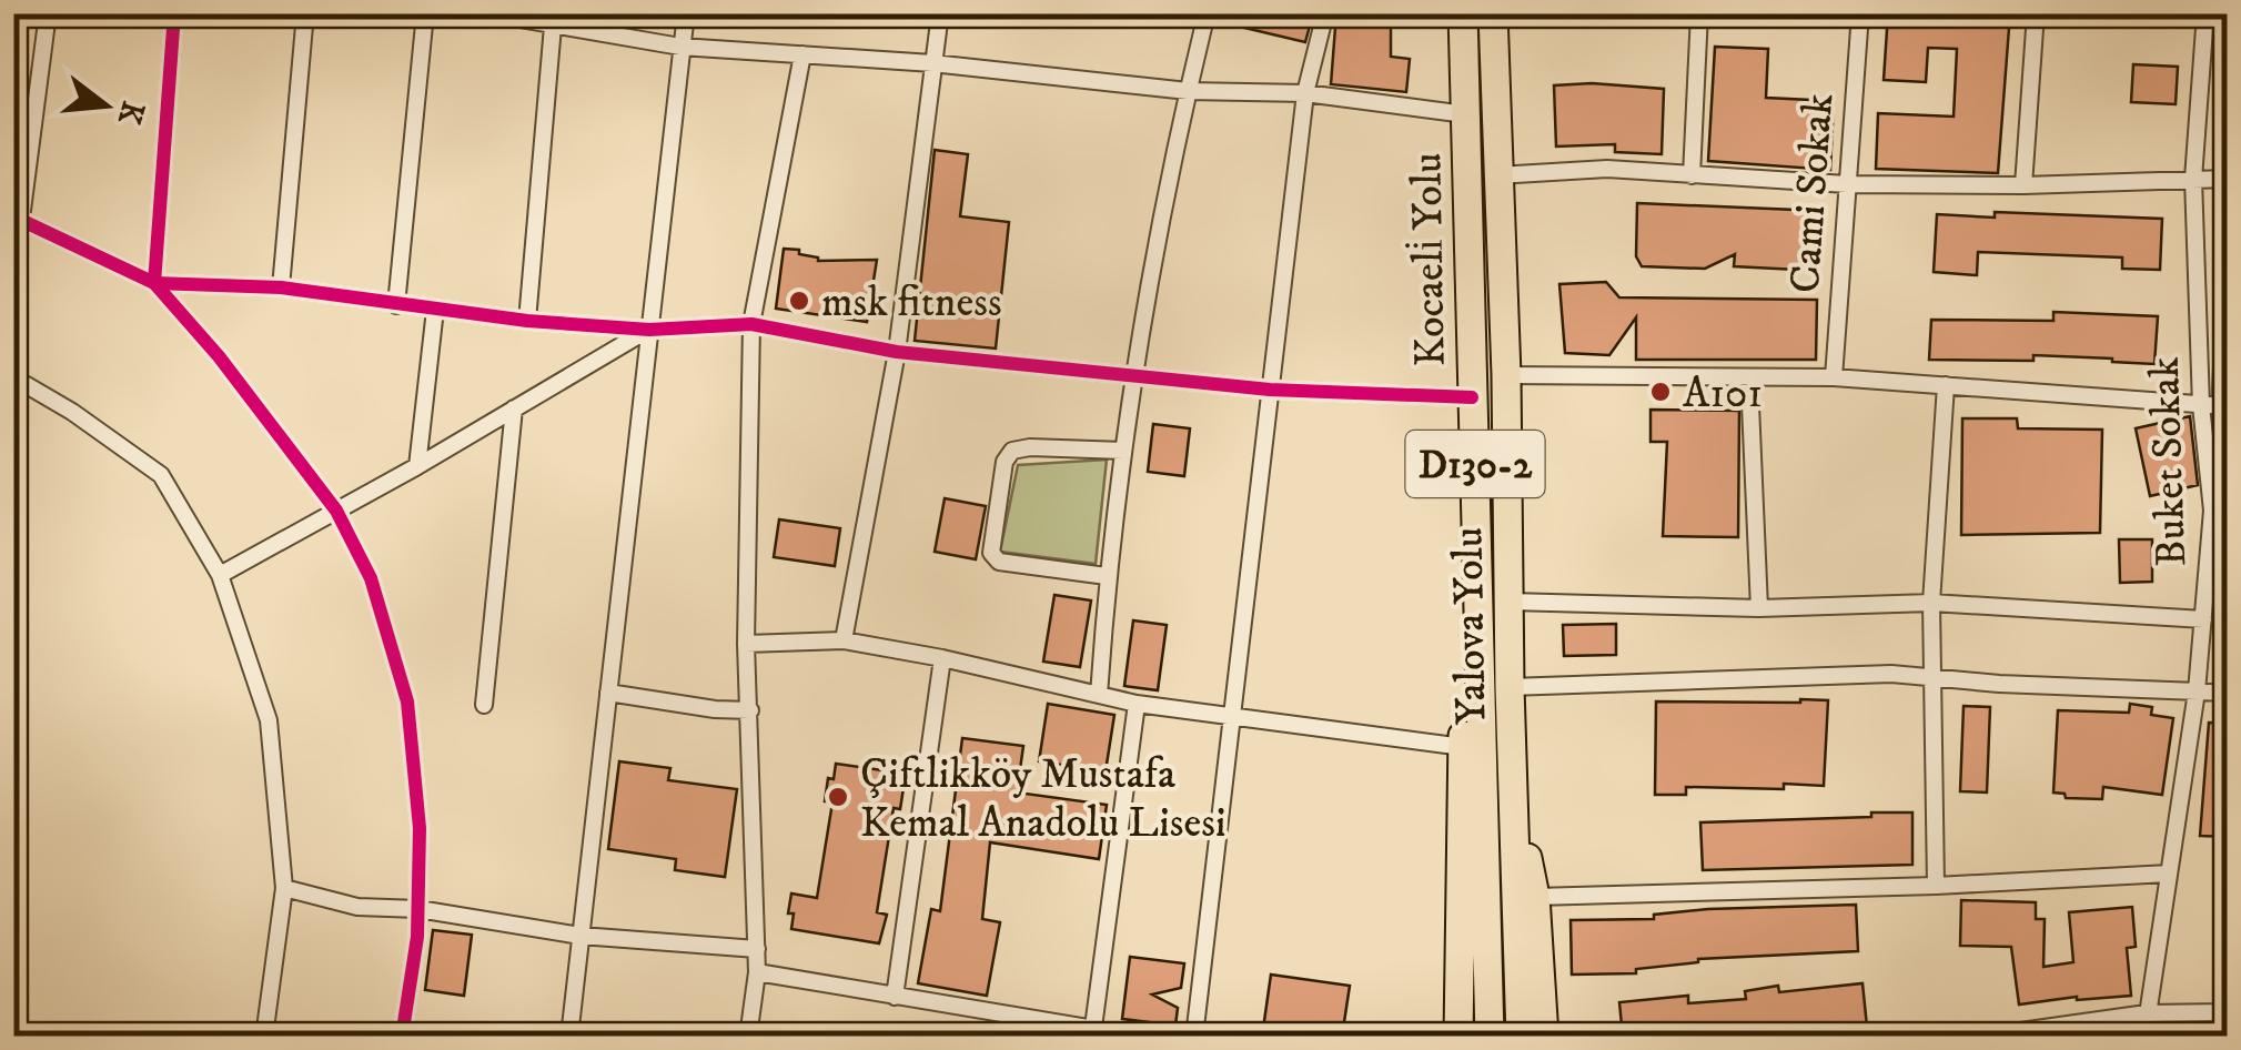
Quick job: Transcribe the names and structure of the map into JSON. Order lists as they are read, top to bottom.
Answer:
{
  "streets": {
    "highway": ["Kocaeli̇ Yolu", "D130-2", "Yalova Yolu"],
    "street": ["Cami Sokak", "Buket Sokak"]
  },
  "places": ["msk fitness", "A101", "Çiftlikköy Mustafa Kemal Anadolu Lisesi"],
  "north": "right"
}
